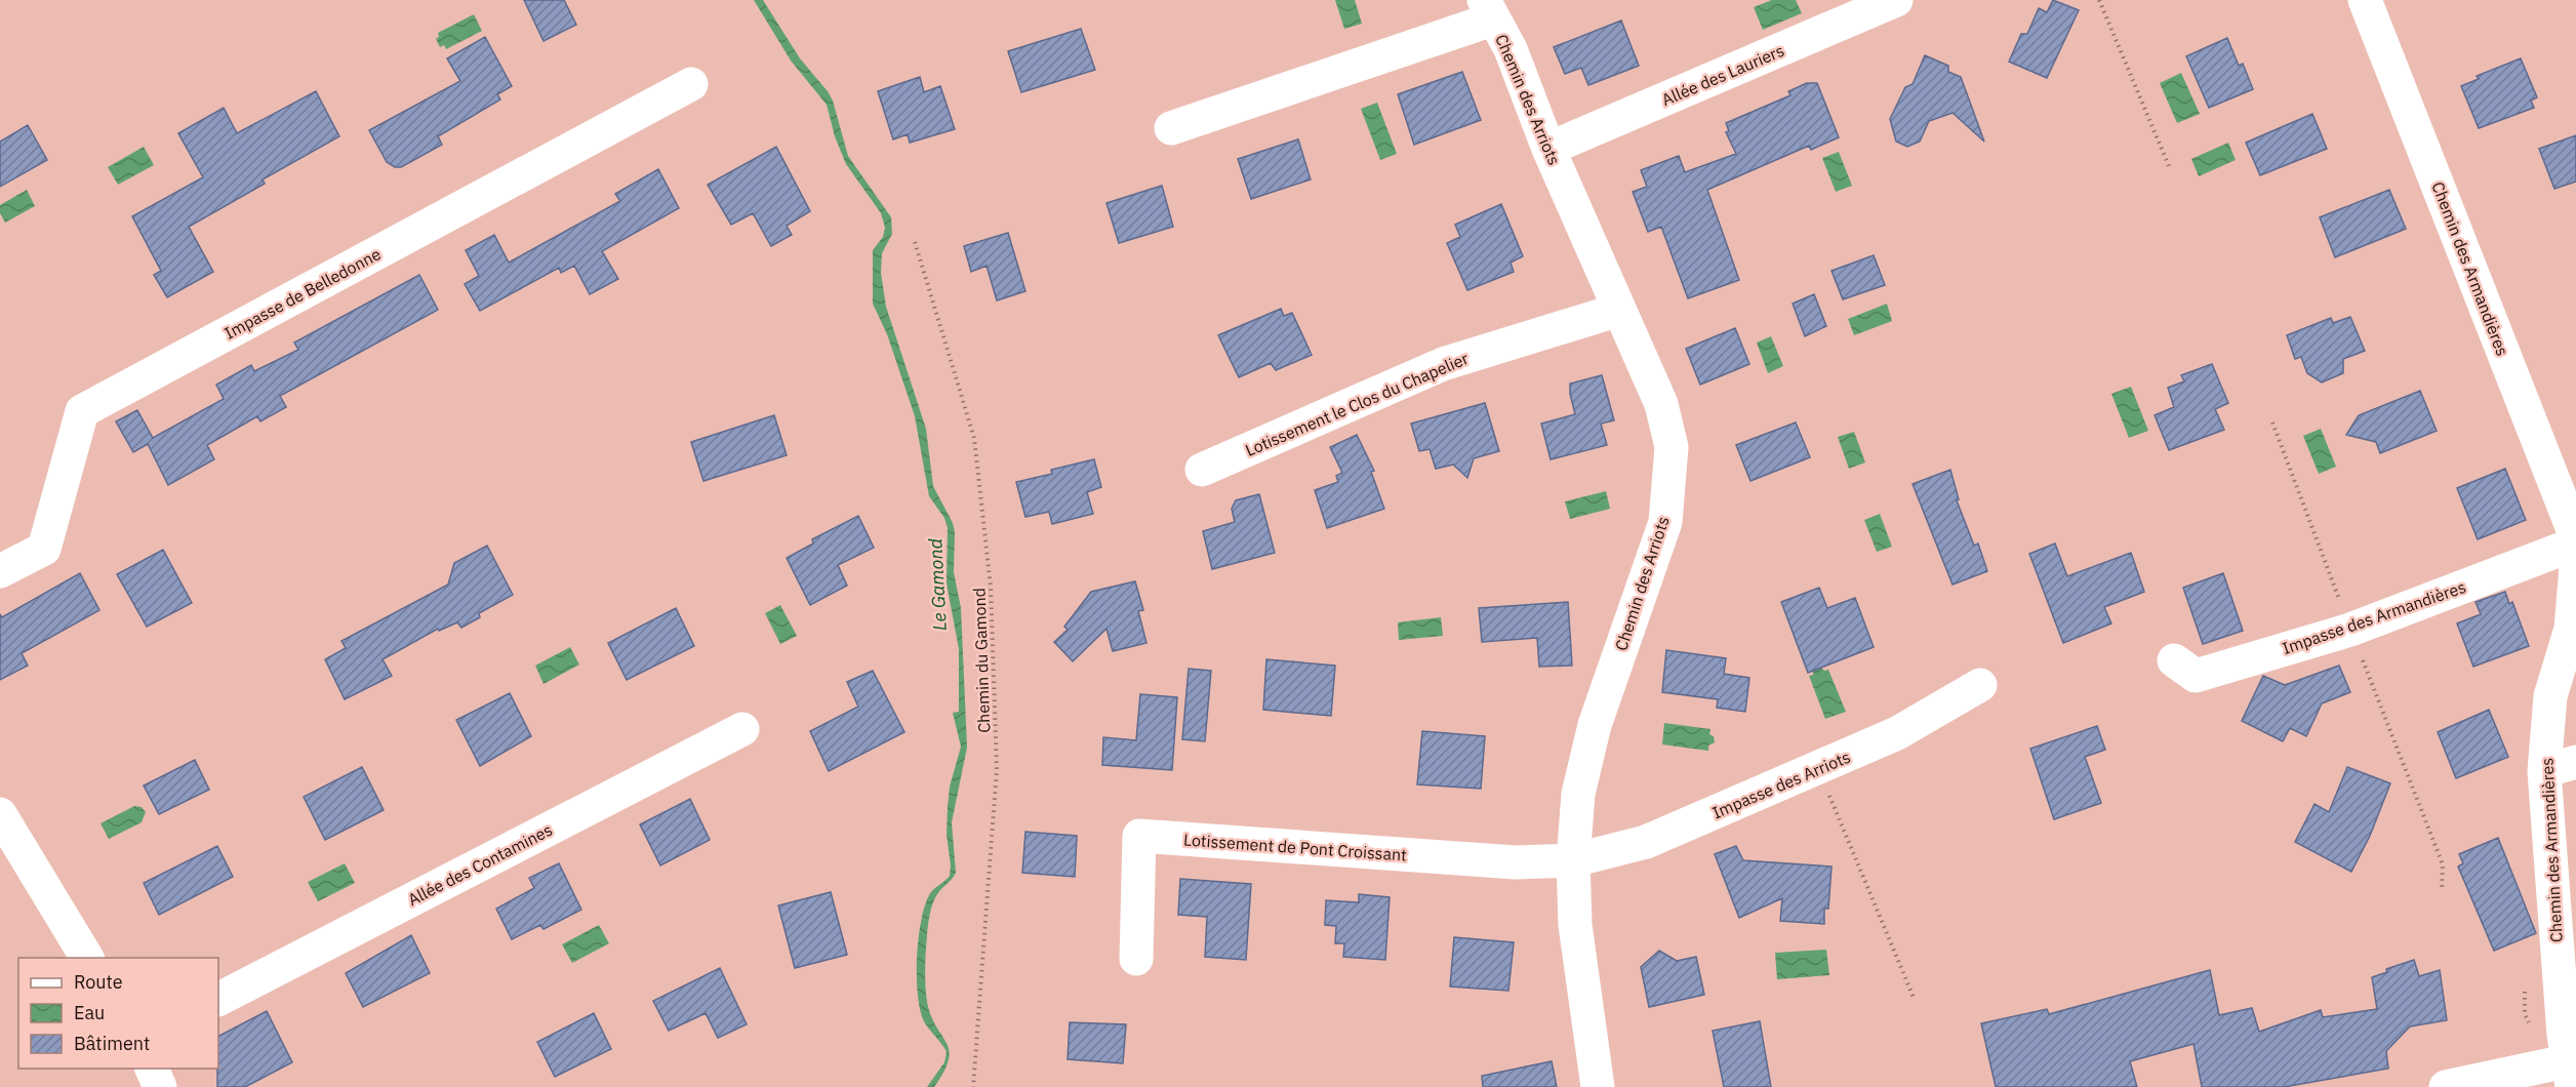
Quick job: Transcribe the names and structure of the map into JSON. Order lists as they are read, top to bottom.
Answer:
{
  "streets": {
    "street": [
      "Allée des Lauriers",
      "Chemin des Arriots",
      "Chemin des Armandières",
      "Impasse de Belledonne",
      "Lotissement le Clos du Chapelier",
      "Impasse des Armandières",
      "Impasse des Arriots",
      "Lotissement de Pont Croissant",
      "Allée des Contamines"
    ],
    "path": ["Chemin du Gamond"]
  },
  "crossings": [
    ["Allée des Lauriers", "Chemin des Arriots"],
    ["Chemin des Arriots", "Lotissement le Clos du Chapelier"],
    ["Chemin des Arriots", "Impasse des Arriots"],
    ["Chemin des Arriots", "Lotissement de Pont Croissant"],
    ["Impasse des Arriots", "Lotissement de Pont Croissant"]
  ],
  "water": ["Le Gamond"],
  "legend": ["Route", "Eau", "Bâtiment"]
}
